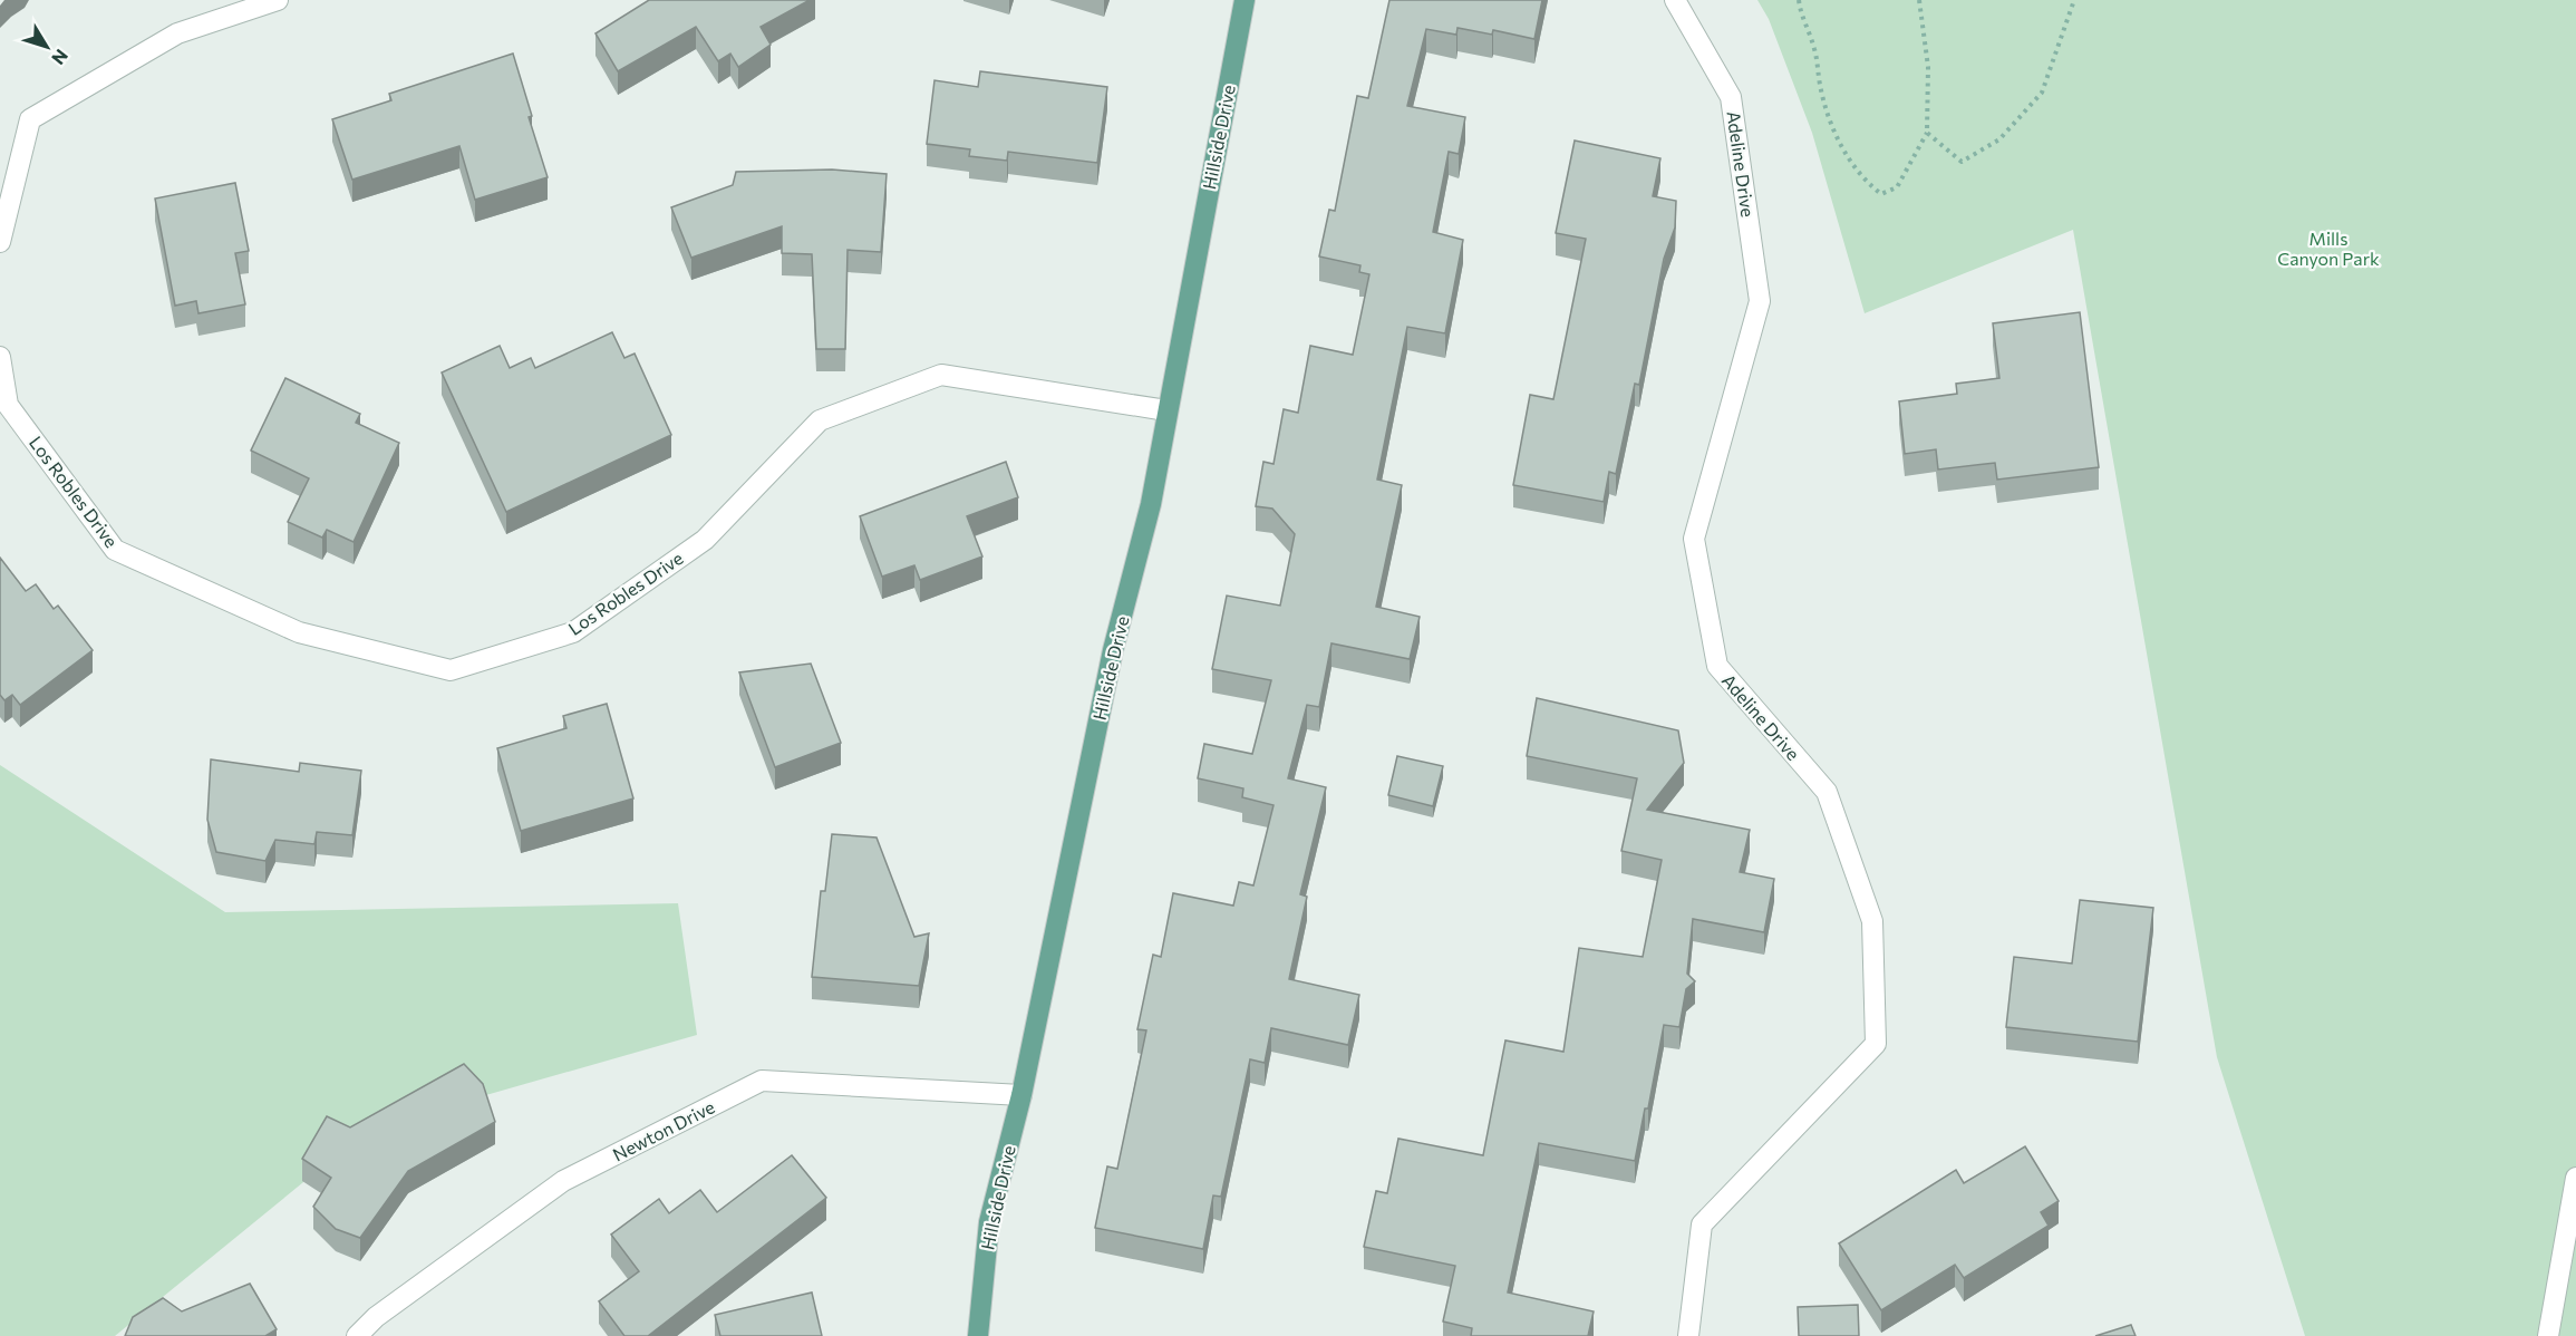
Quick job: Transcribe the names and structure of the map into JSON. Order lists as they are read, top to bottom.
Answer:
{
  "streets": {
    "main road": ["Hillside Drive"],
    "street": ["Adeline Drive", "Los Robles Drive", "Newton Drive"]
  },
  "crossings": [
    ["Hillside Drive", "Los Robles Drive"],
    ["Hillside Drive", "Newton Drive"]
  ],
  "parks": ["Mills Canyon Park"],
  "north": "bottom right"
}
